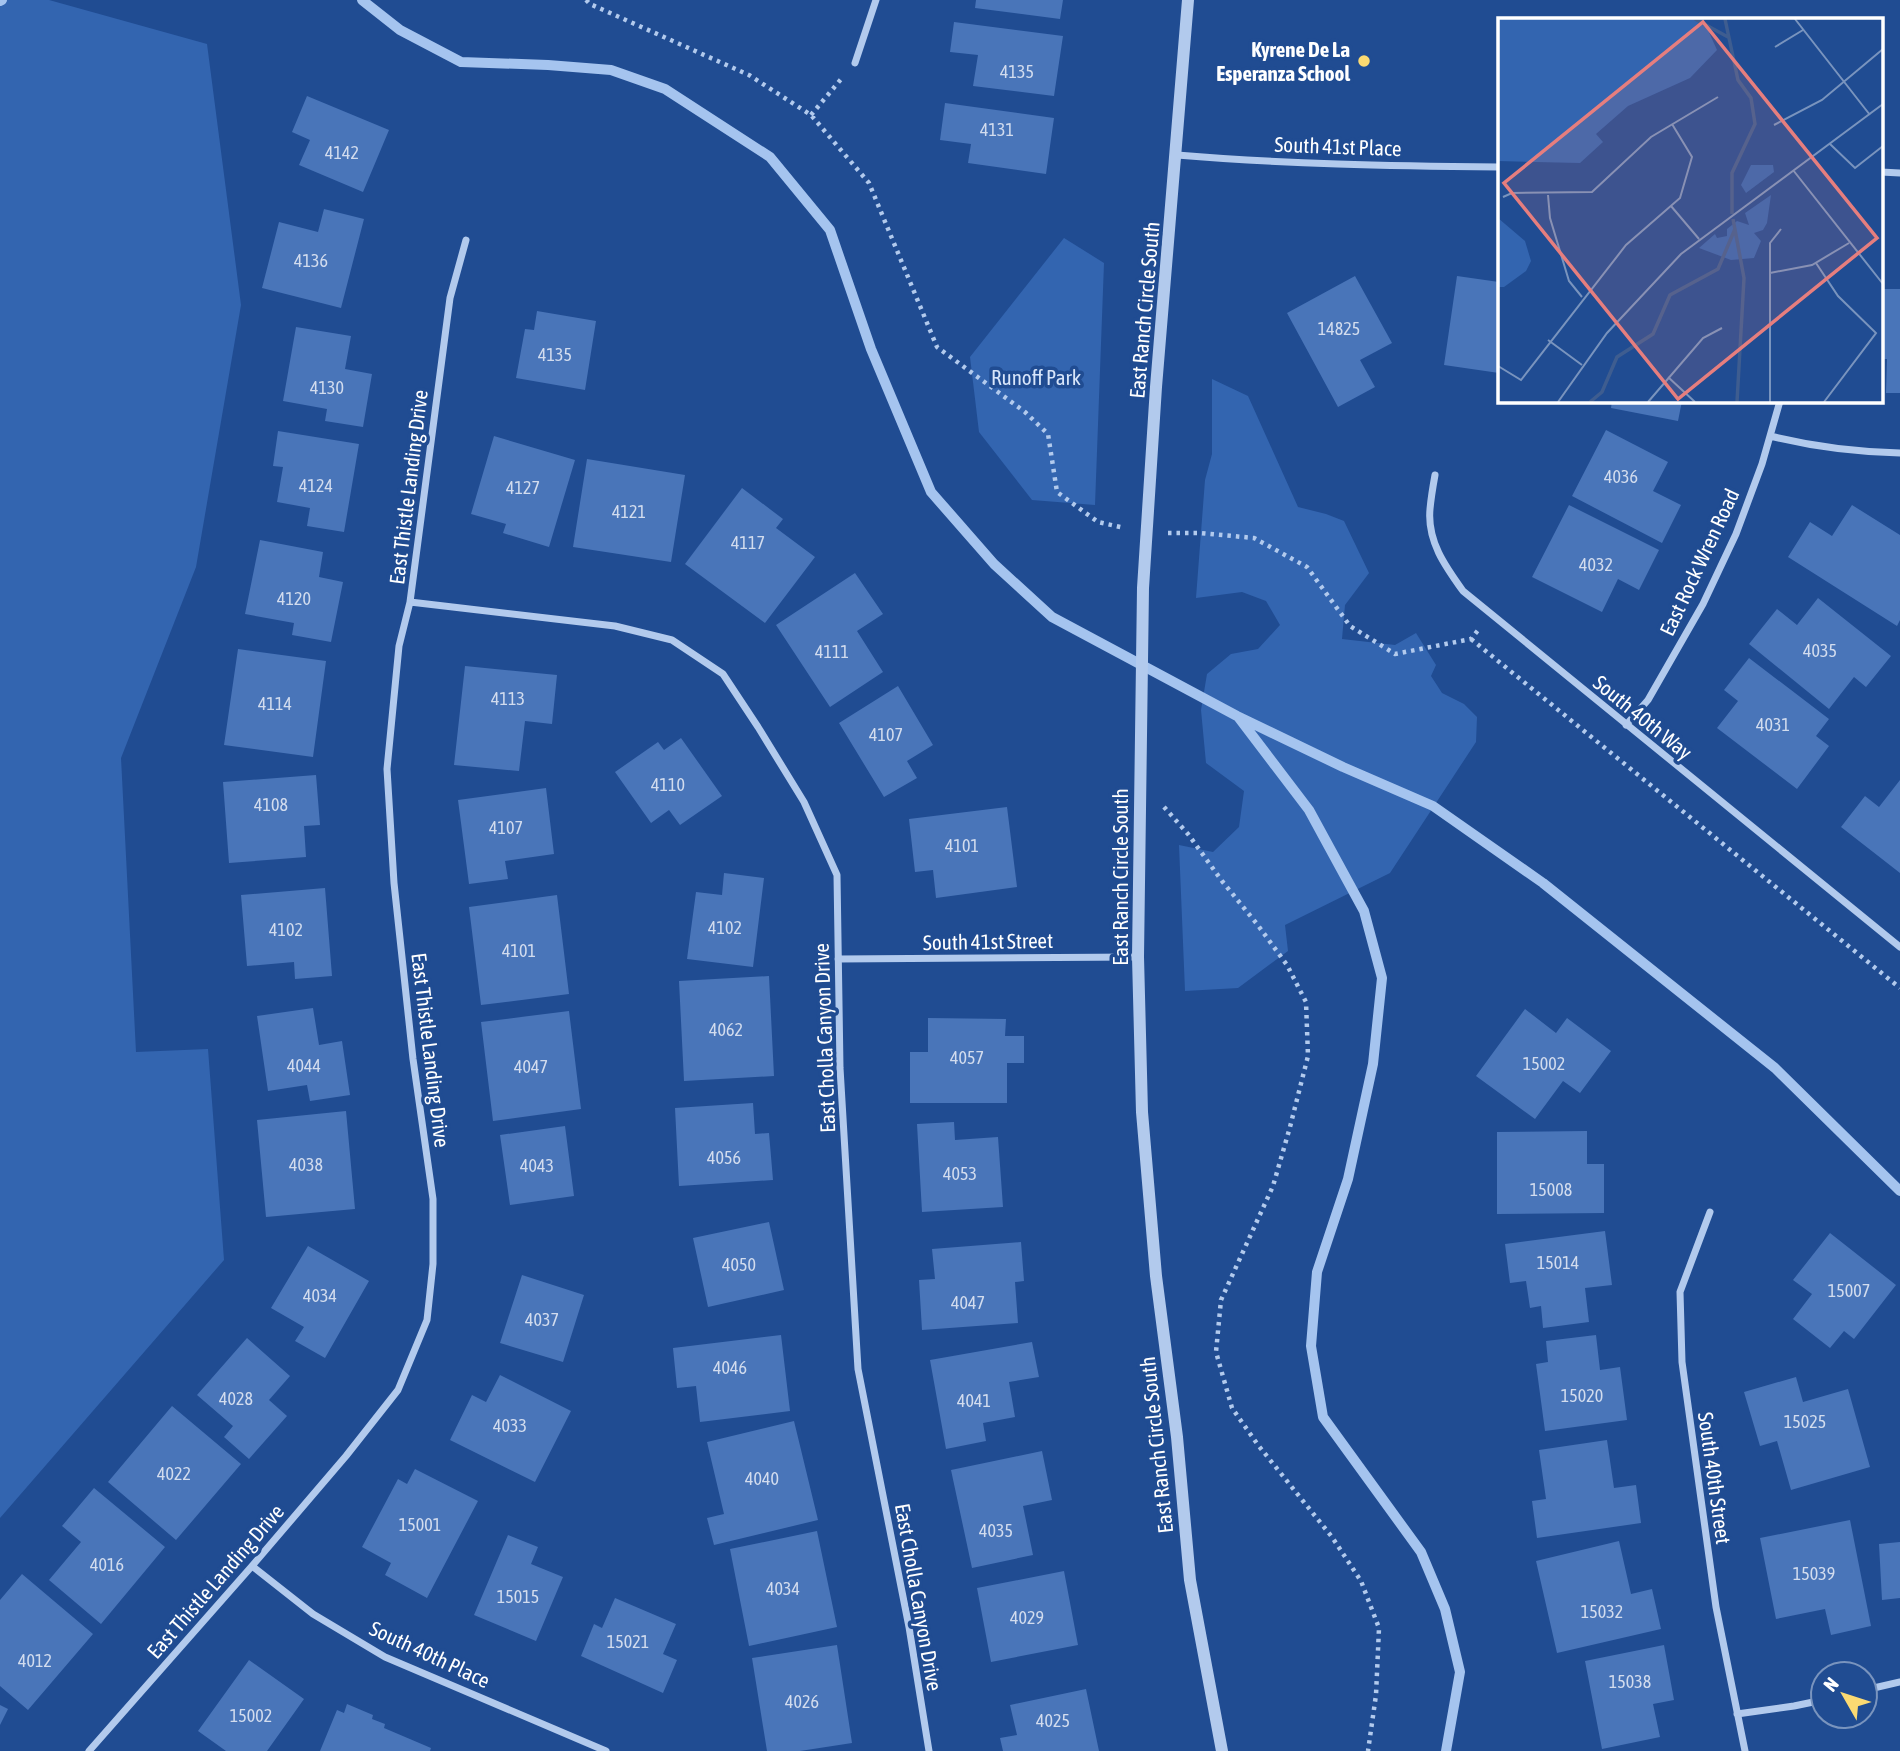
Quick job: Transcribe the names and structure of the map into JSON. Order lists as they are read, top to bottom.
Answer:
{
  "streets": {
    "street": [
      "South 41st Place",
      "East Ranch Circle South",
      "East Thistle Landing Drive",
      "East Rock Wren Road",
      "South 40th Way",
      "South 41st Street",
      "East Cholla Canyon Drive",
      "South 40th Street",
      "South 40th Place"
    ]
  },
  "crossings": [
    ["South 41st Place", "East Ranch Circle South"],
    ["East Ranch Circle South", "South 41st Street"],
    ["East Thistle Landing Drive", "East Cholla Canyon Drive"],
    ["East Thistle Landing Drive", "South 40th Place"],
    ["East Rock Wren Road", "South 40th Way"],
    ["South 41st Street", "East Cholla Canyon Drive"]
  ],
  "parks": ["Runoff Park"],
  "places": ["Kyrene De La Esperanza School"],
  "house_numbers": [
    "4135",
    "4131",
    "4142",
    "4136",
    "14825",
    "4135",
    "4130",
    "4036",
    "4124",
    "4127",
    "4121",
    "4117",
    "4032",
    "4120",
    "4035",
    "4111",
    "4113",
    "4114",
    "4031",
    "4107",
    "4110",
    "4108",
    "4107",
    "4101",
    "4102",
    "4102",
    "4101",
    "4062",
    "4057",
    "15002",
    "4044",
    "4047",
    "4056",
    "4038",
    "4043",
    "4053",
    "15008",
    "15014",
    "4050",
    "15007",
    "4034",
    "4047",
    "4037",
    "4046",
    "15020",
    "4028",
    "4041",
    "15025",
    "4033",
    "4022",
    "4040",
    "15001",
    "4035",
    "4016",
    "15039",
    "4034",
    "15015",
    "15032",
    "4029",
    "15021",
    "4012",
    "15038",
    "4026",
    "15002",
    "4025"
  ],
  "north": "top left"
}
